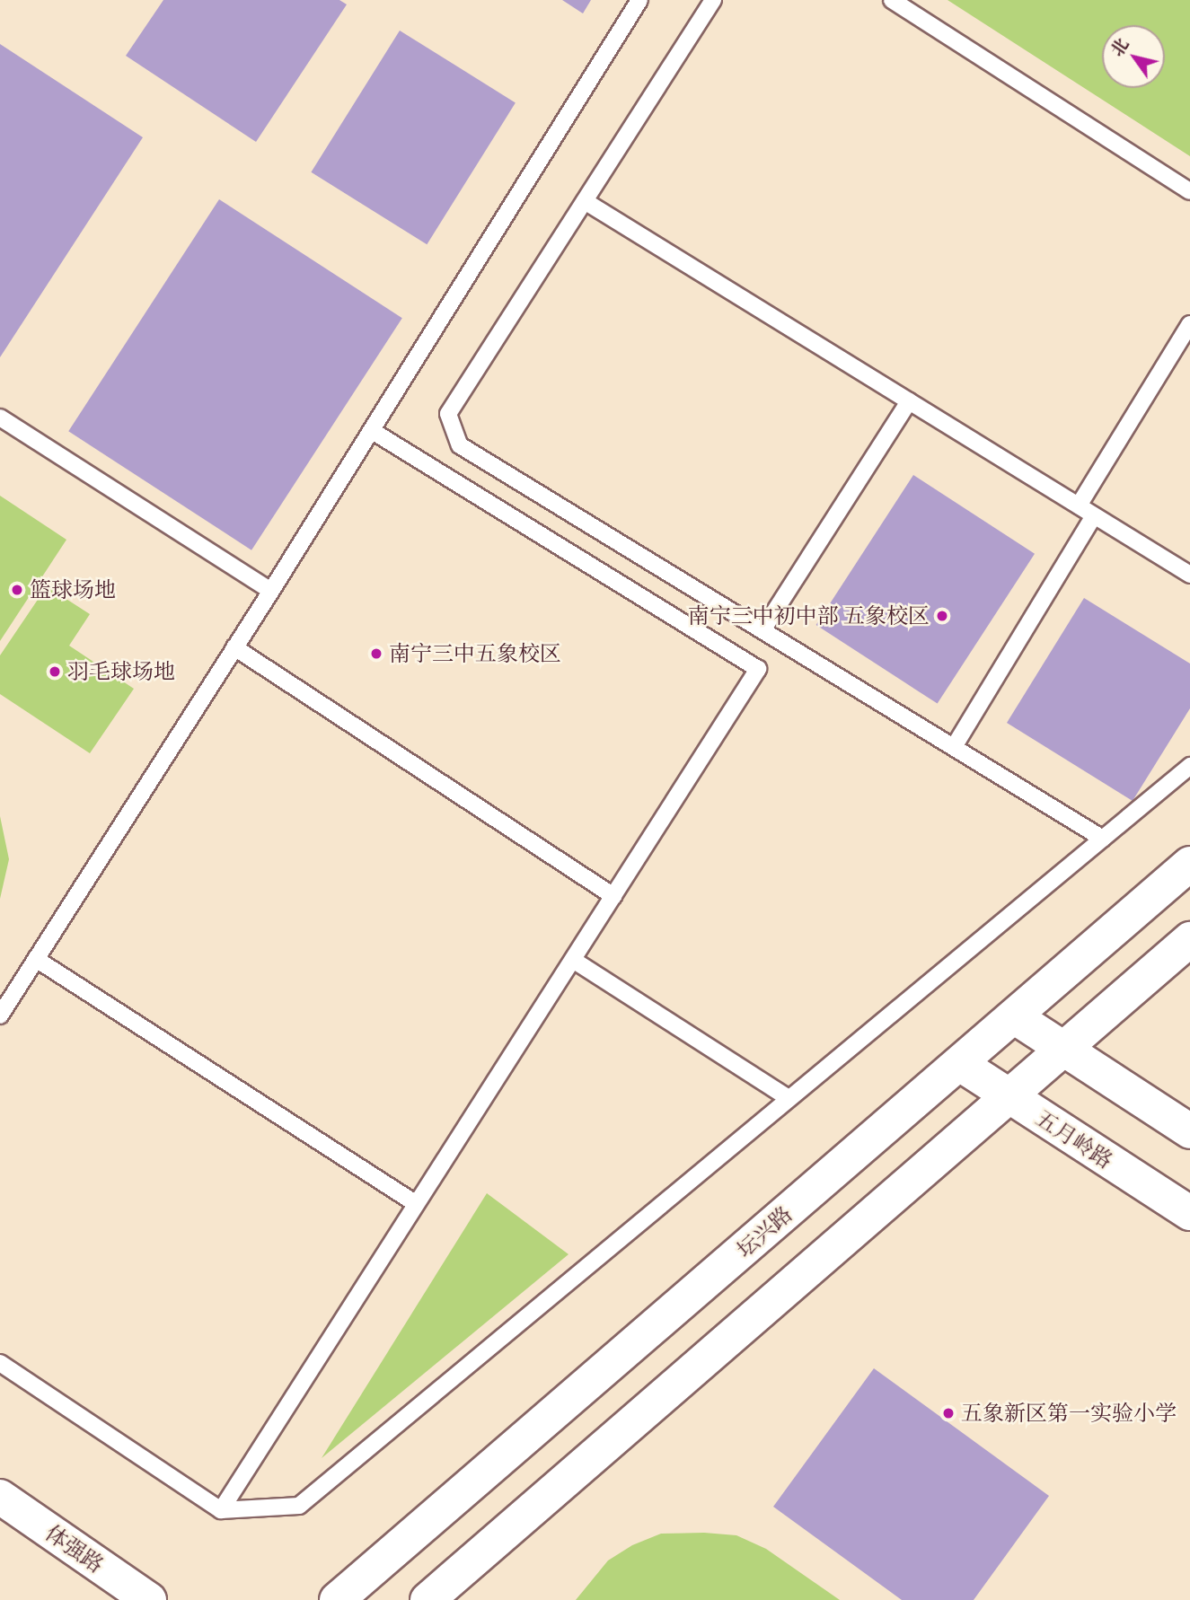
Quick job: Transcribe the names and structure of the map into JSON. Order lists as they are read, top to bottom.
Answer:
{
  "streets": {
    "street": ["五月岭路", "坛兴路", "体强路"]
  },
  "crossings": [
    ["五月岭路", "坛兴路"]
  ],
  "places": [
    "篮球场地",
    "南宁三中初中部 五象校区",
    "南宁三中五象校区",
    "羽毛球场地",
    "五象新区第一实验小学"
  ],
  "north": "top left"
}
